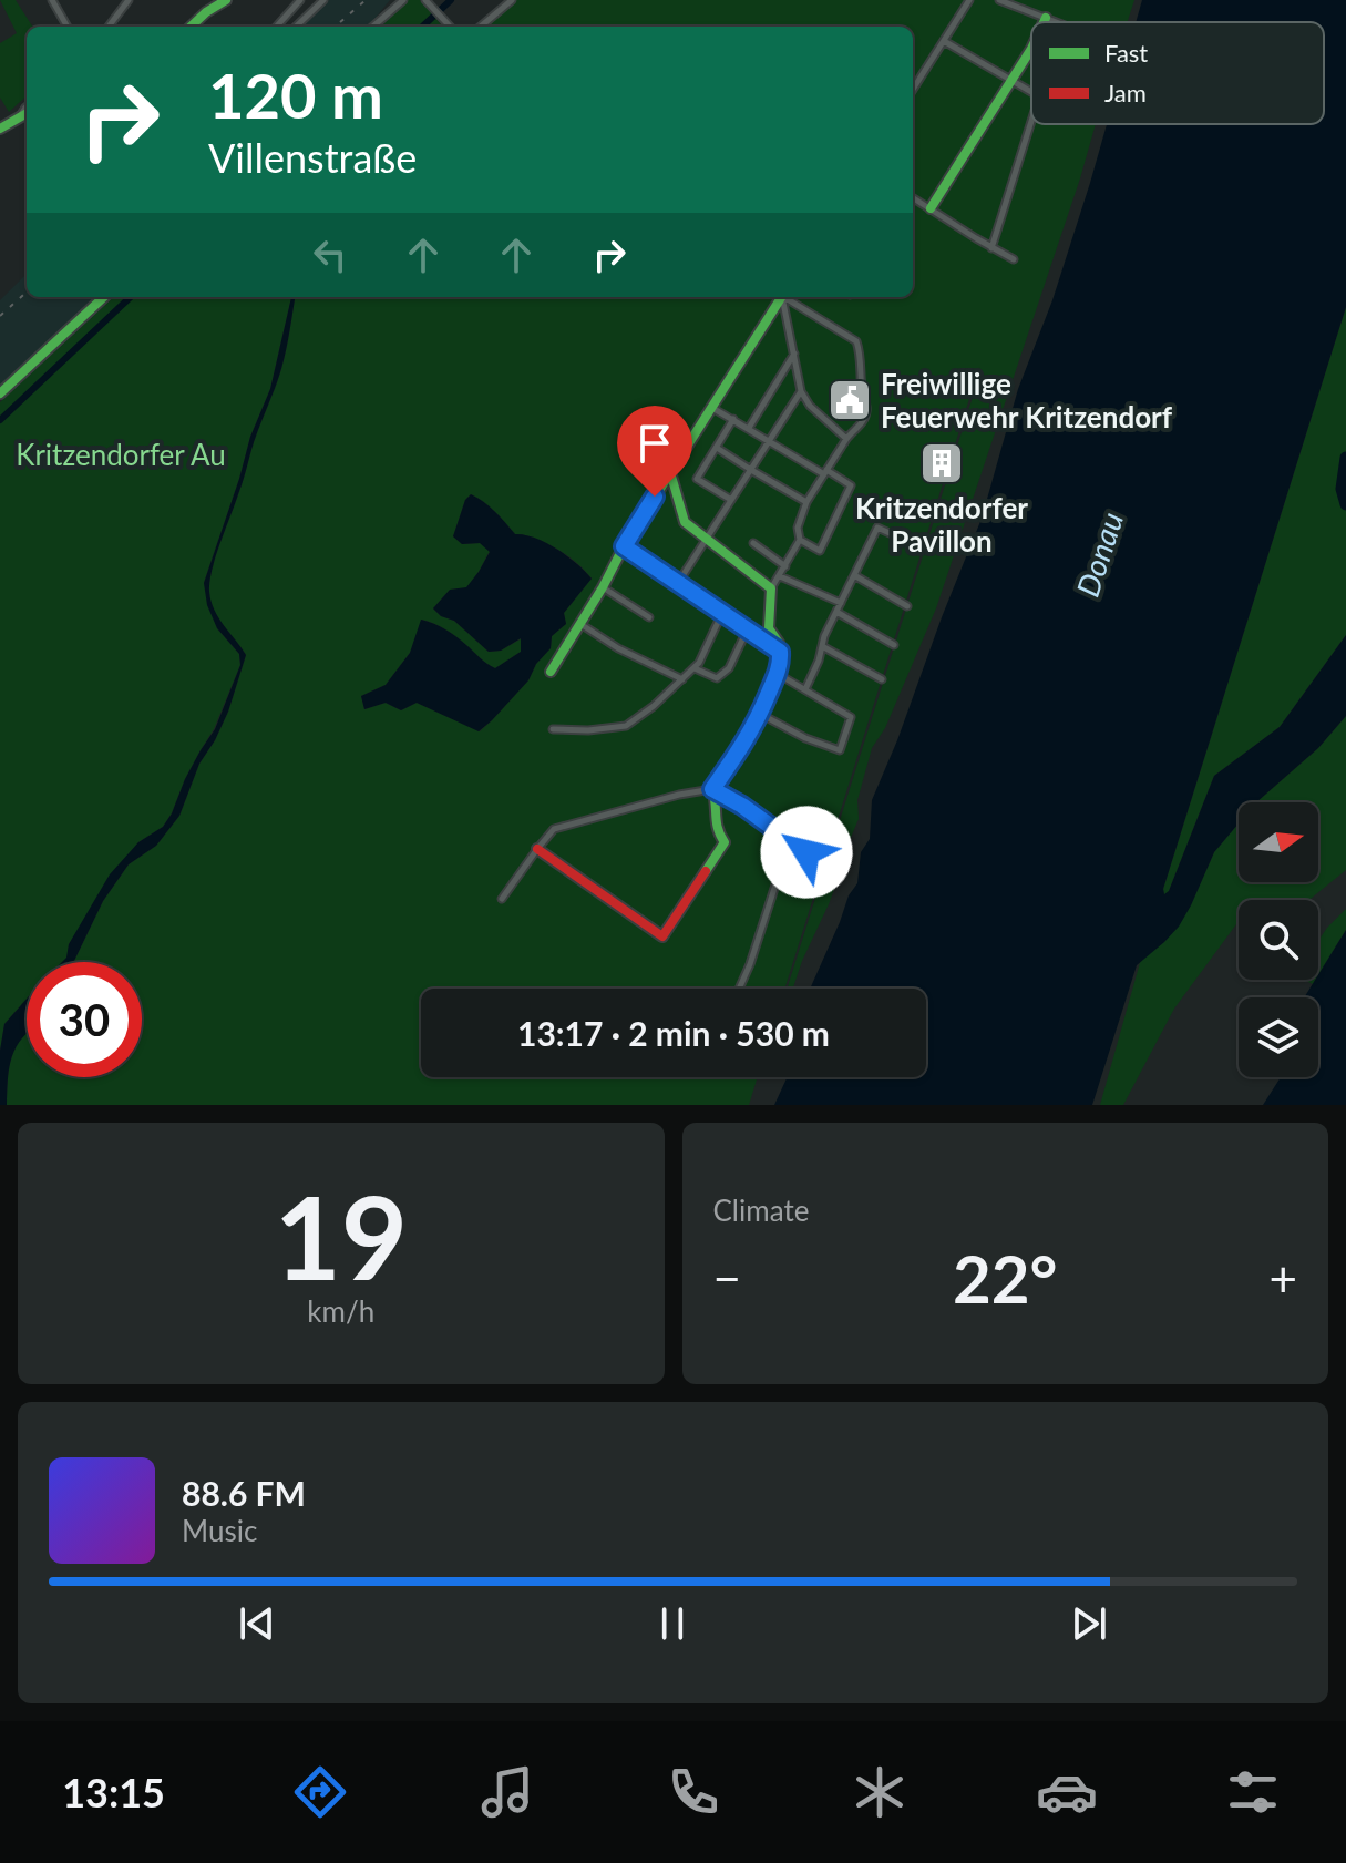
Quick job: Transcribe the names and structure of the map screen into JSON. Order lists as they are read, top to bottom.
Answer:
{
  "water": ["Donau"],
  "parks": ["Kritzendorfer Au"],
  "places": {
    "public building": ["Freiwillige Feuerwehr Kritzendorf"],
    "building": ["Kritzendorfer Pavillon"]
  },
  "legend": ["Fast", "Jam"],
  "north": "right",
  "page": {
    "turn": ["120 m", "Villenstraße"],
    "limit": "30",
    "trip": "13:17 · 2 min · 530 m",
    "tile": [
      ["19", "km/h"],
      "Climate"
    ],
    "heat": ["−", "22°", "+"],
    "song": ["88.6 FM", "Music"],
    "tabs": "13:15"
  }
}
